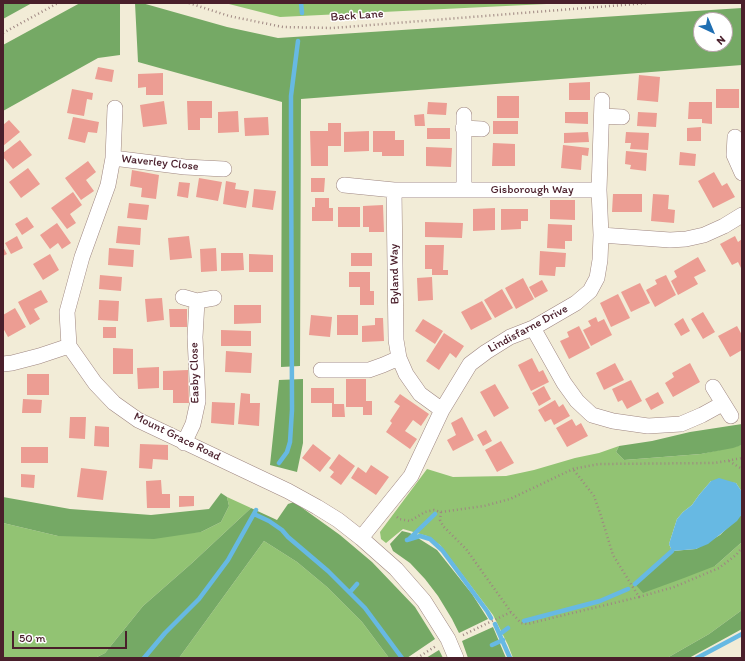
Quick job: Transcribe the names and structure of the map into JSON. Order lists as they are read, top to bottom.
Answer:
{
  "streets": {
    "street": [
      "Waverley Close",
      "Gisborough Way",
      "Byland Way",
      "Lindisfarne Drive",
      "Easby Close",
      "Mount Grace Road"
    ],
    "path": ["Back Lane"]
  },
  "crossings": [
    ["Gisborough Way", "Byland Way"],
    ["Gisborough Way", "Lindisfarne Drive"],
    ["Byland Way", "Lindisfarne Drive"],
    ["Lindisfarne Drive", "Mount Grace Road"],
    ["Easby Close", "Mount Grace Road"]
  ],
  "scale_bar": "50 m",
  "north": "bottom right"
}
